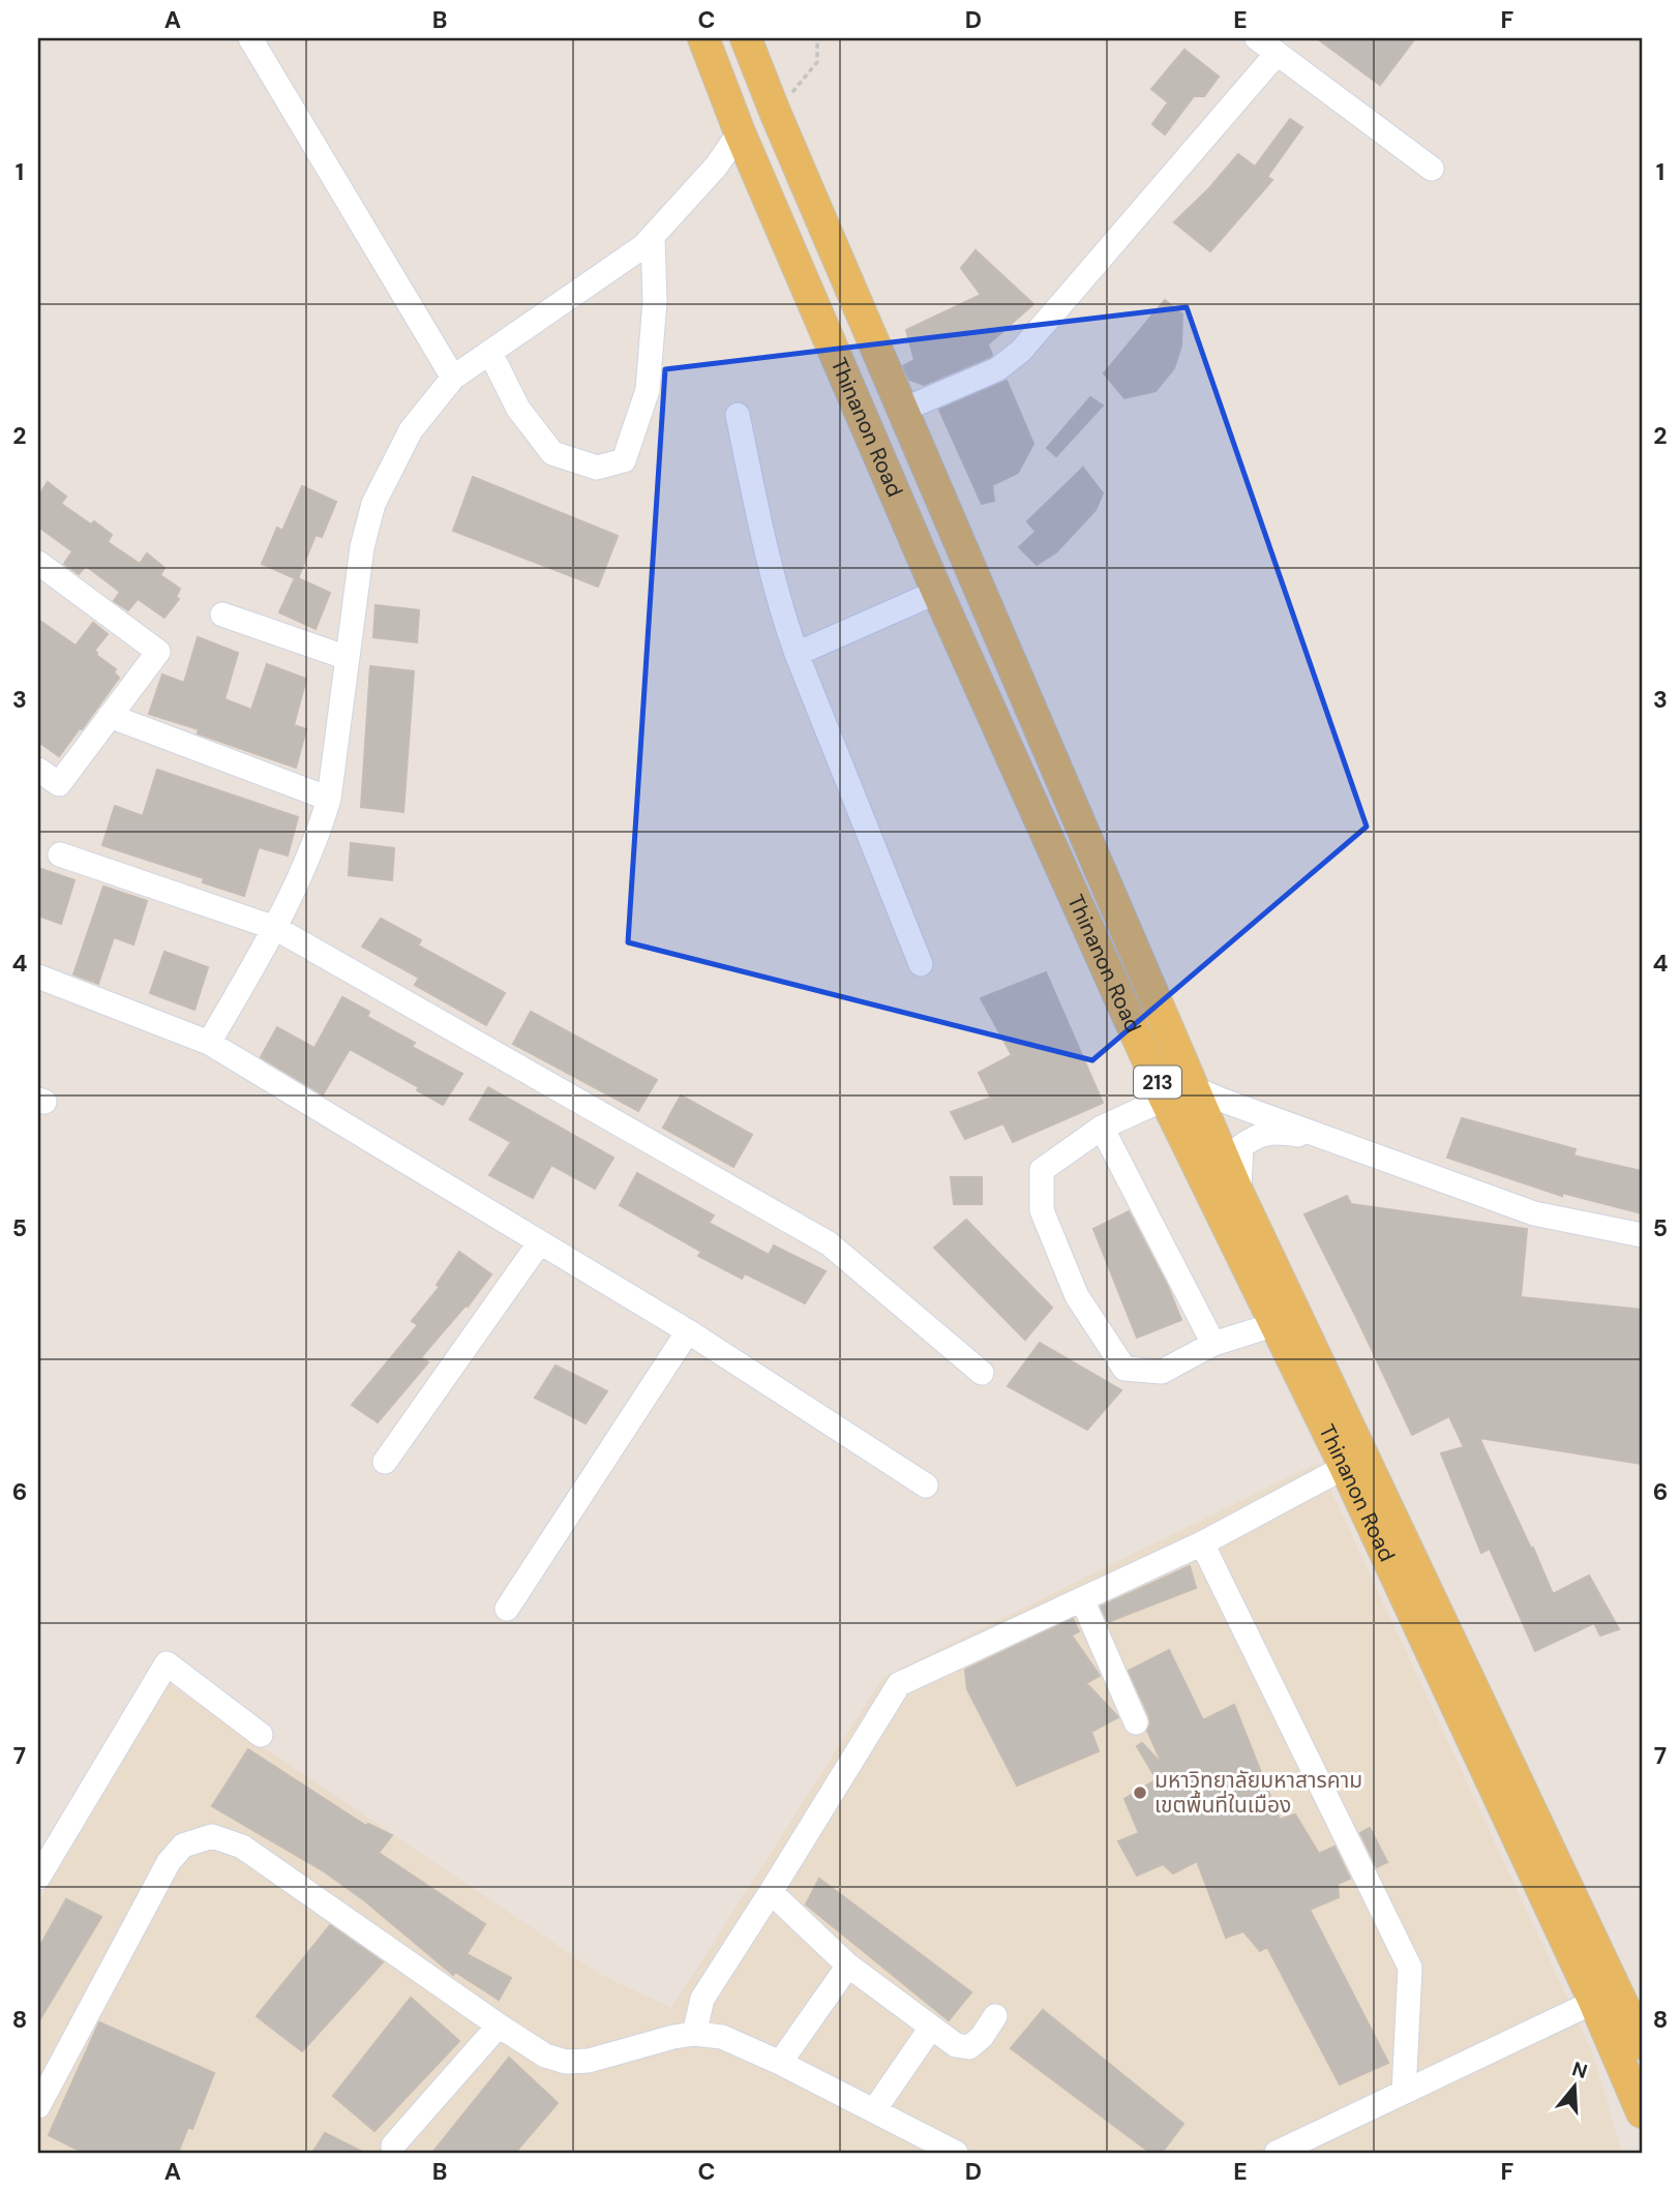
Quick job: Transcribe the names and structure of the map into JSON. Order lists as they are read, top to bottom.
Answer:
{
  "streets": {
    "main road": ["Thinanon Road", "213"]
  },
  "places": ["มหาวิทยาลัยมหาสารคาม เขตพื้นที่ในเมือง"],
  "north": "top",
  "grid": {
    "columns": [
      "A",
      "B",
      "C",
      "D",
      "E",
      "F"
    ],
    "rows": [
      "1",
      "2",
      "3",
      "4",
      "5",
      "6",
      "7",
      "8"
    ]
  }
}
